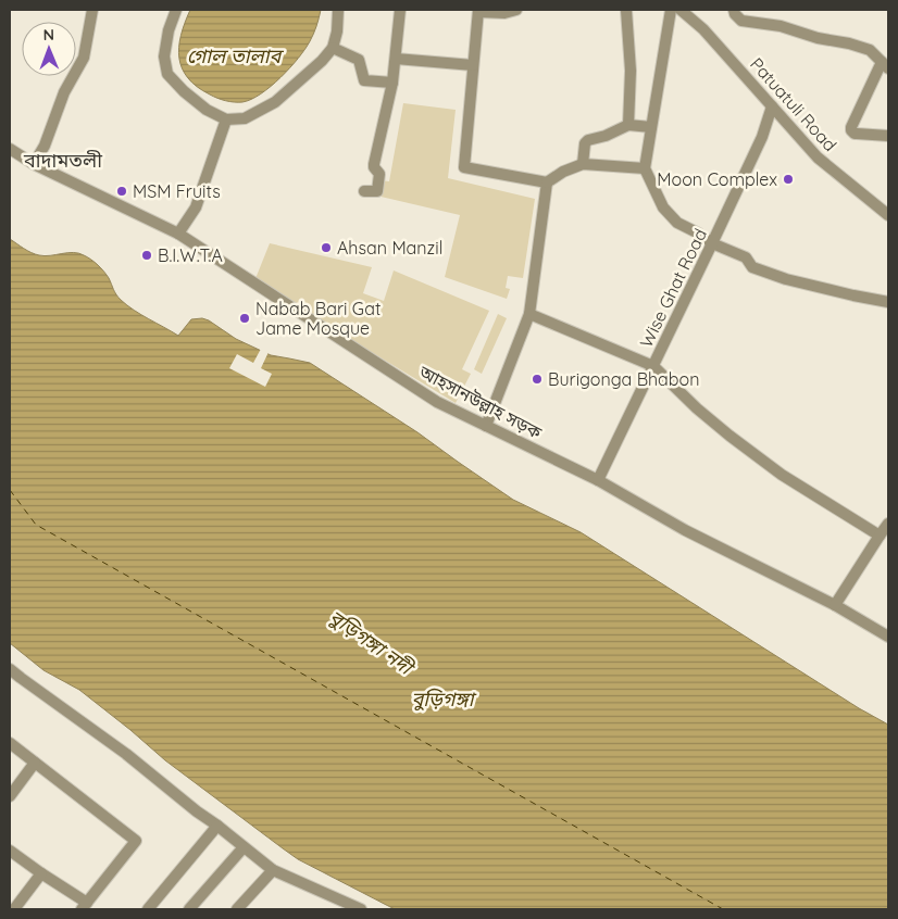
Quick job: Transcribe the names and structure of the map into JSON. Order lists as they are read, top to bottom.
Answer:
{
  "streets": {
    "street": ["Patuatuli Road", "Wise Ghat Road", "আহসানউল্লাহ সড়ক"]
  },
  "crossings": [
    ["Patuatuli Road", "Wise Ghat Road"],
    ["Wise Ghat Road", "আহসানউল্লাহ সড়ক"]
  ],
  "districts": ["বাদামতলী"],
  "water": ["গোল তালাব", "বুড়িগঙ্গা নদী", "বুড়িগঙ্গা"],
  "places": [
    "Moon Complex",
    "MSM Fruits",
    "Ahsan Manzil",
    "B.I.W.T.A",
    "Nabab Bari Gat Jame Mosque",
    "Burigonga Bhabon"
  ],
  "north": "top"
}
